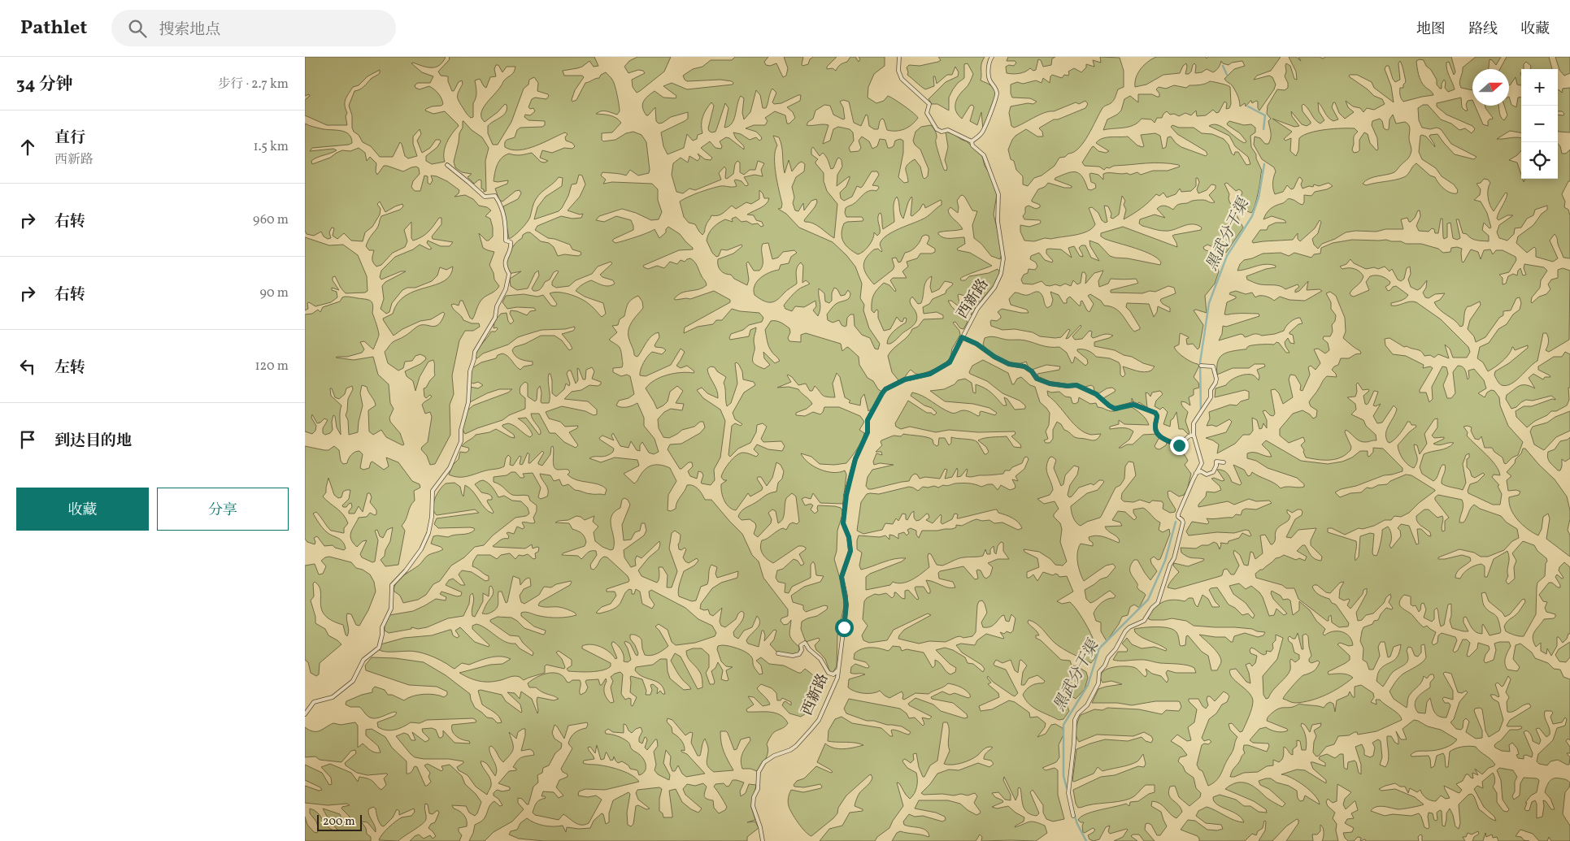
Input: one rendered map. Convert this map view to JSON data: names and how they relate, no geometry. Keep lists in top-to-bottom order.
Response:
{
  "streets": {
    "street": ["西新路"]
  },
  "water": ["黑武分干渠"],
  "scale_bar": "200 m",
  "north": "right",
  "page": {
    "header": "Pathlet",
    "search": "搜索地点",
    "nav": ["地图", "路线", "收藏"],
    "heading": ["34 分钟", "步行 · 2.7 km"],
    "map_buttons": ["+", "−"],
    "list": [
      ["直行", "西新路", "1.5 km"],
      ["右转", "960 m"],
      ["右转", "90 m"],
      ["左转", "120 m"],
      "到达目的地"
    ],
    "buttons": ["收藏", "分享"],
    "scale": "200 m"
  }
}
